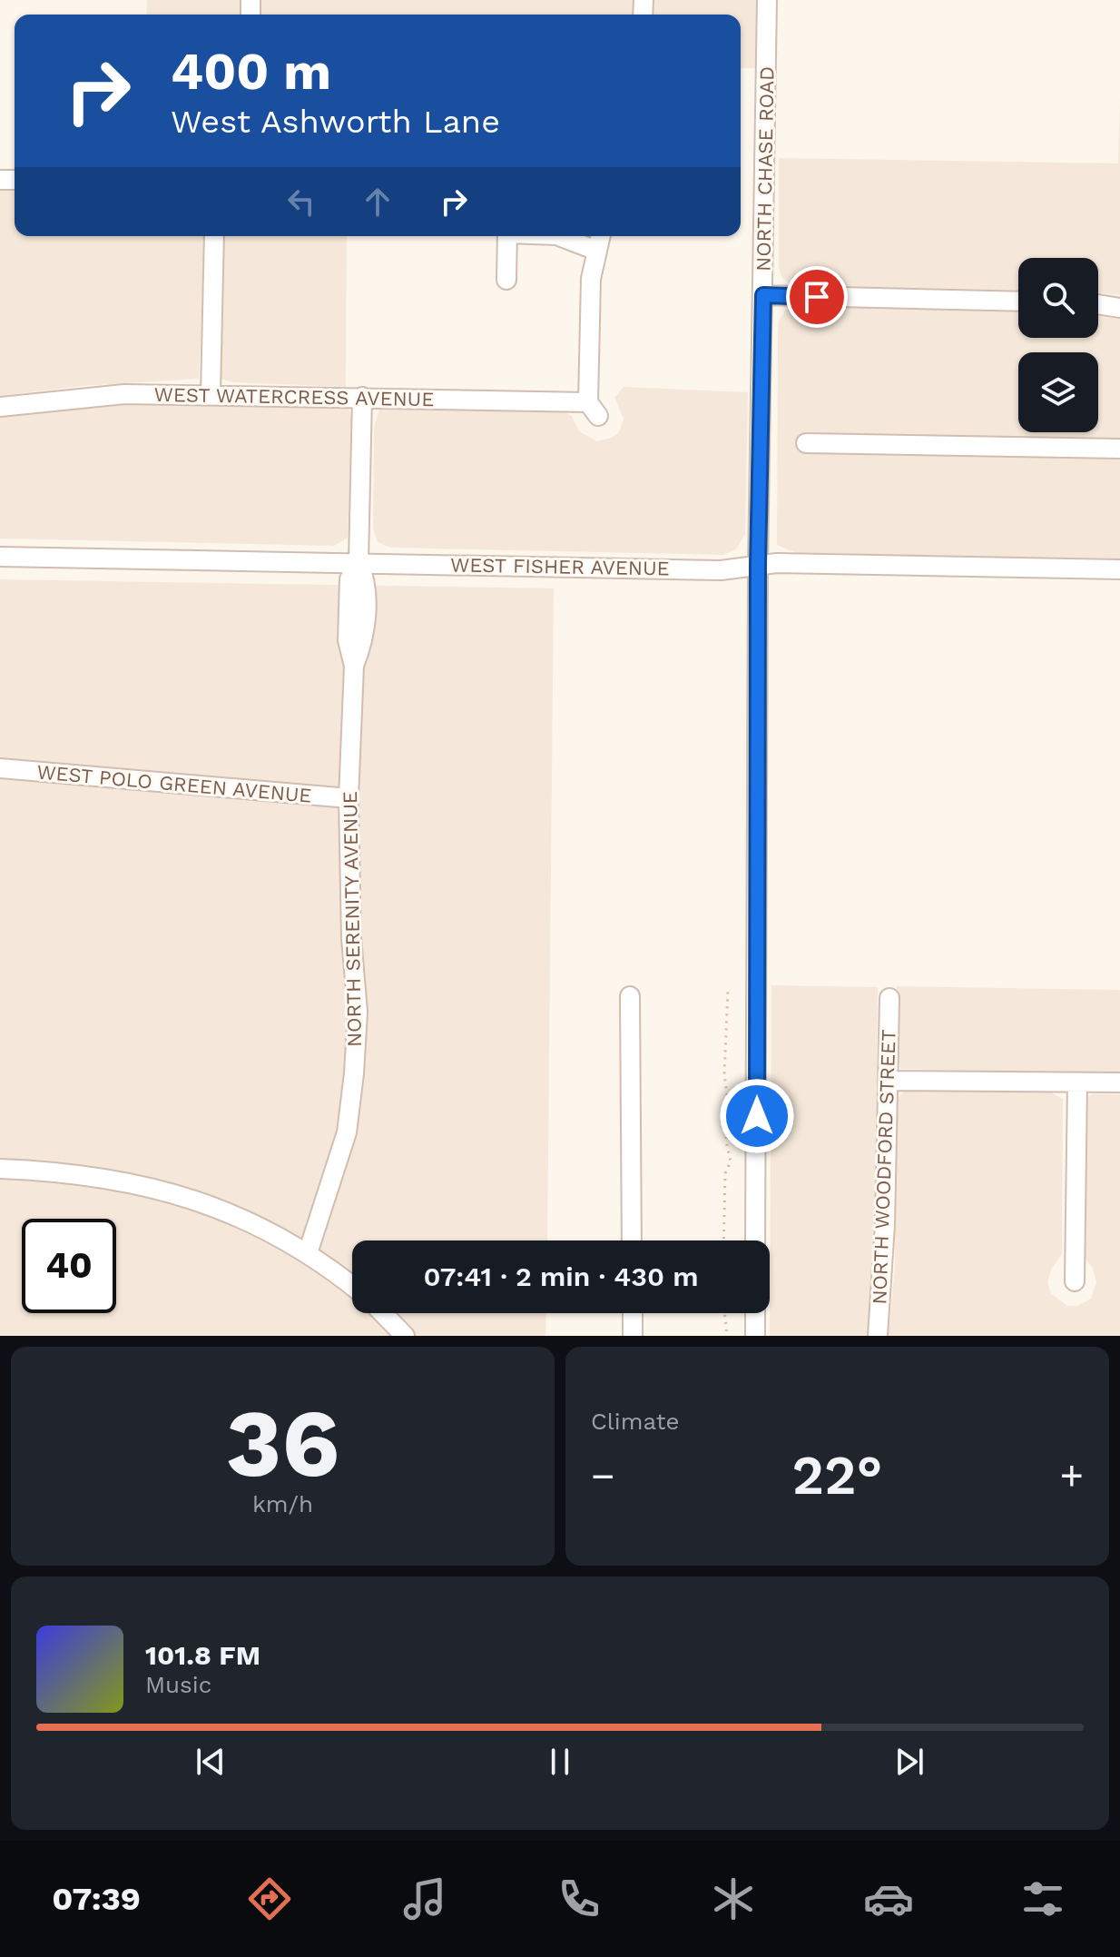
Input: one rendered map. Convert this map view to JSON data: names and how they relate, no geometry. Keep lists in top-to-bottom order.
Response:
{
  "streets": {
    "street": [
      "NORTH CHASE ROAD",
      "WEST WATERCRESS AVENUE",
      "WEST FISHER AVENUE",
      "WEST POLO GREEN AVENUE",
      "NORTH SERENITY AVENUE",
      "NORTH WOODFORD STREET"
    ]
  },
  "crossings": [
    ["NORTH CHASE ROAD", "WEST FISHER AVENUE"],
    ["WEST WATERCRESS AVENUE", "NORTH SERENITY AVENUE"],
    ["WEST FISHER AVENUE", "NORTH SERENITY AVENUE"],
    ["WEST POLO GREEN AVENUE", "NORTH SERENITY AVENUE"]
  ],
  "page": {
    "turn": ["400 m", "West Ashworth Lane"],
    "limit": "40",
    "trip": "07:41 · 2 min · 430 m",
    "tile": [
      ["36", "km/h"],
      "Climate"
    ],
    "heat": ["−", "22°", "+"],
    "song": ["101.8 FM", "Music"],
    "tabs": "07:39"
  }
}
